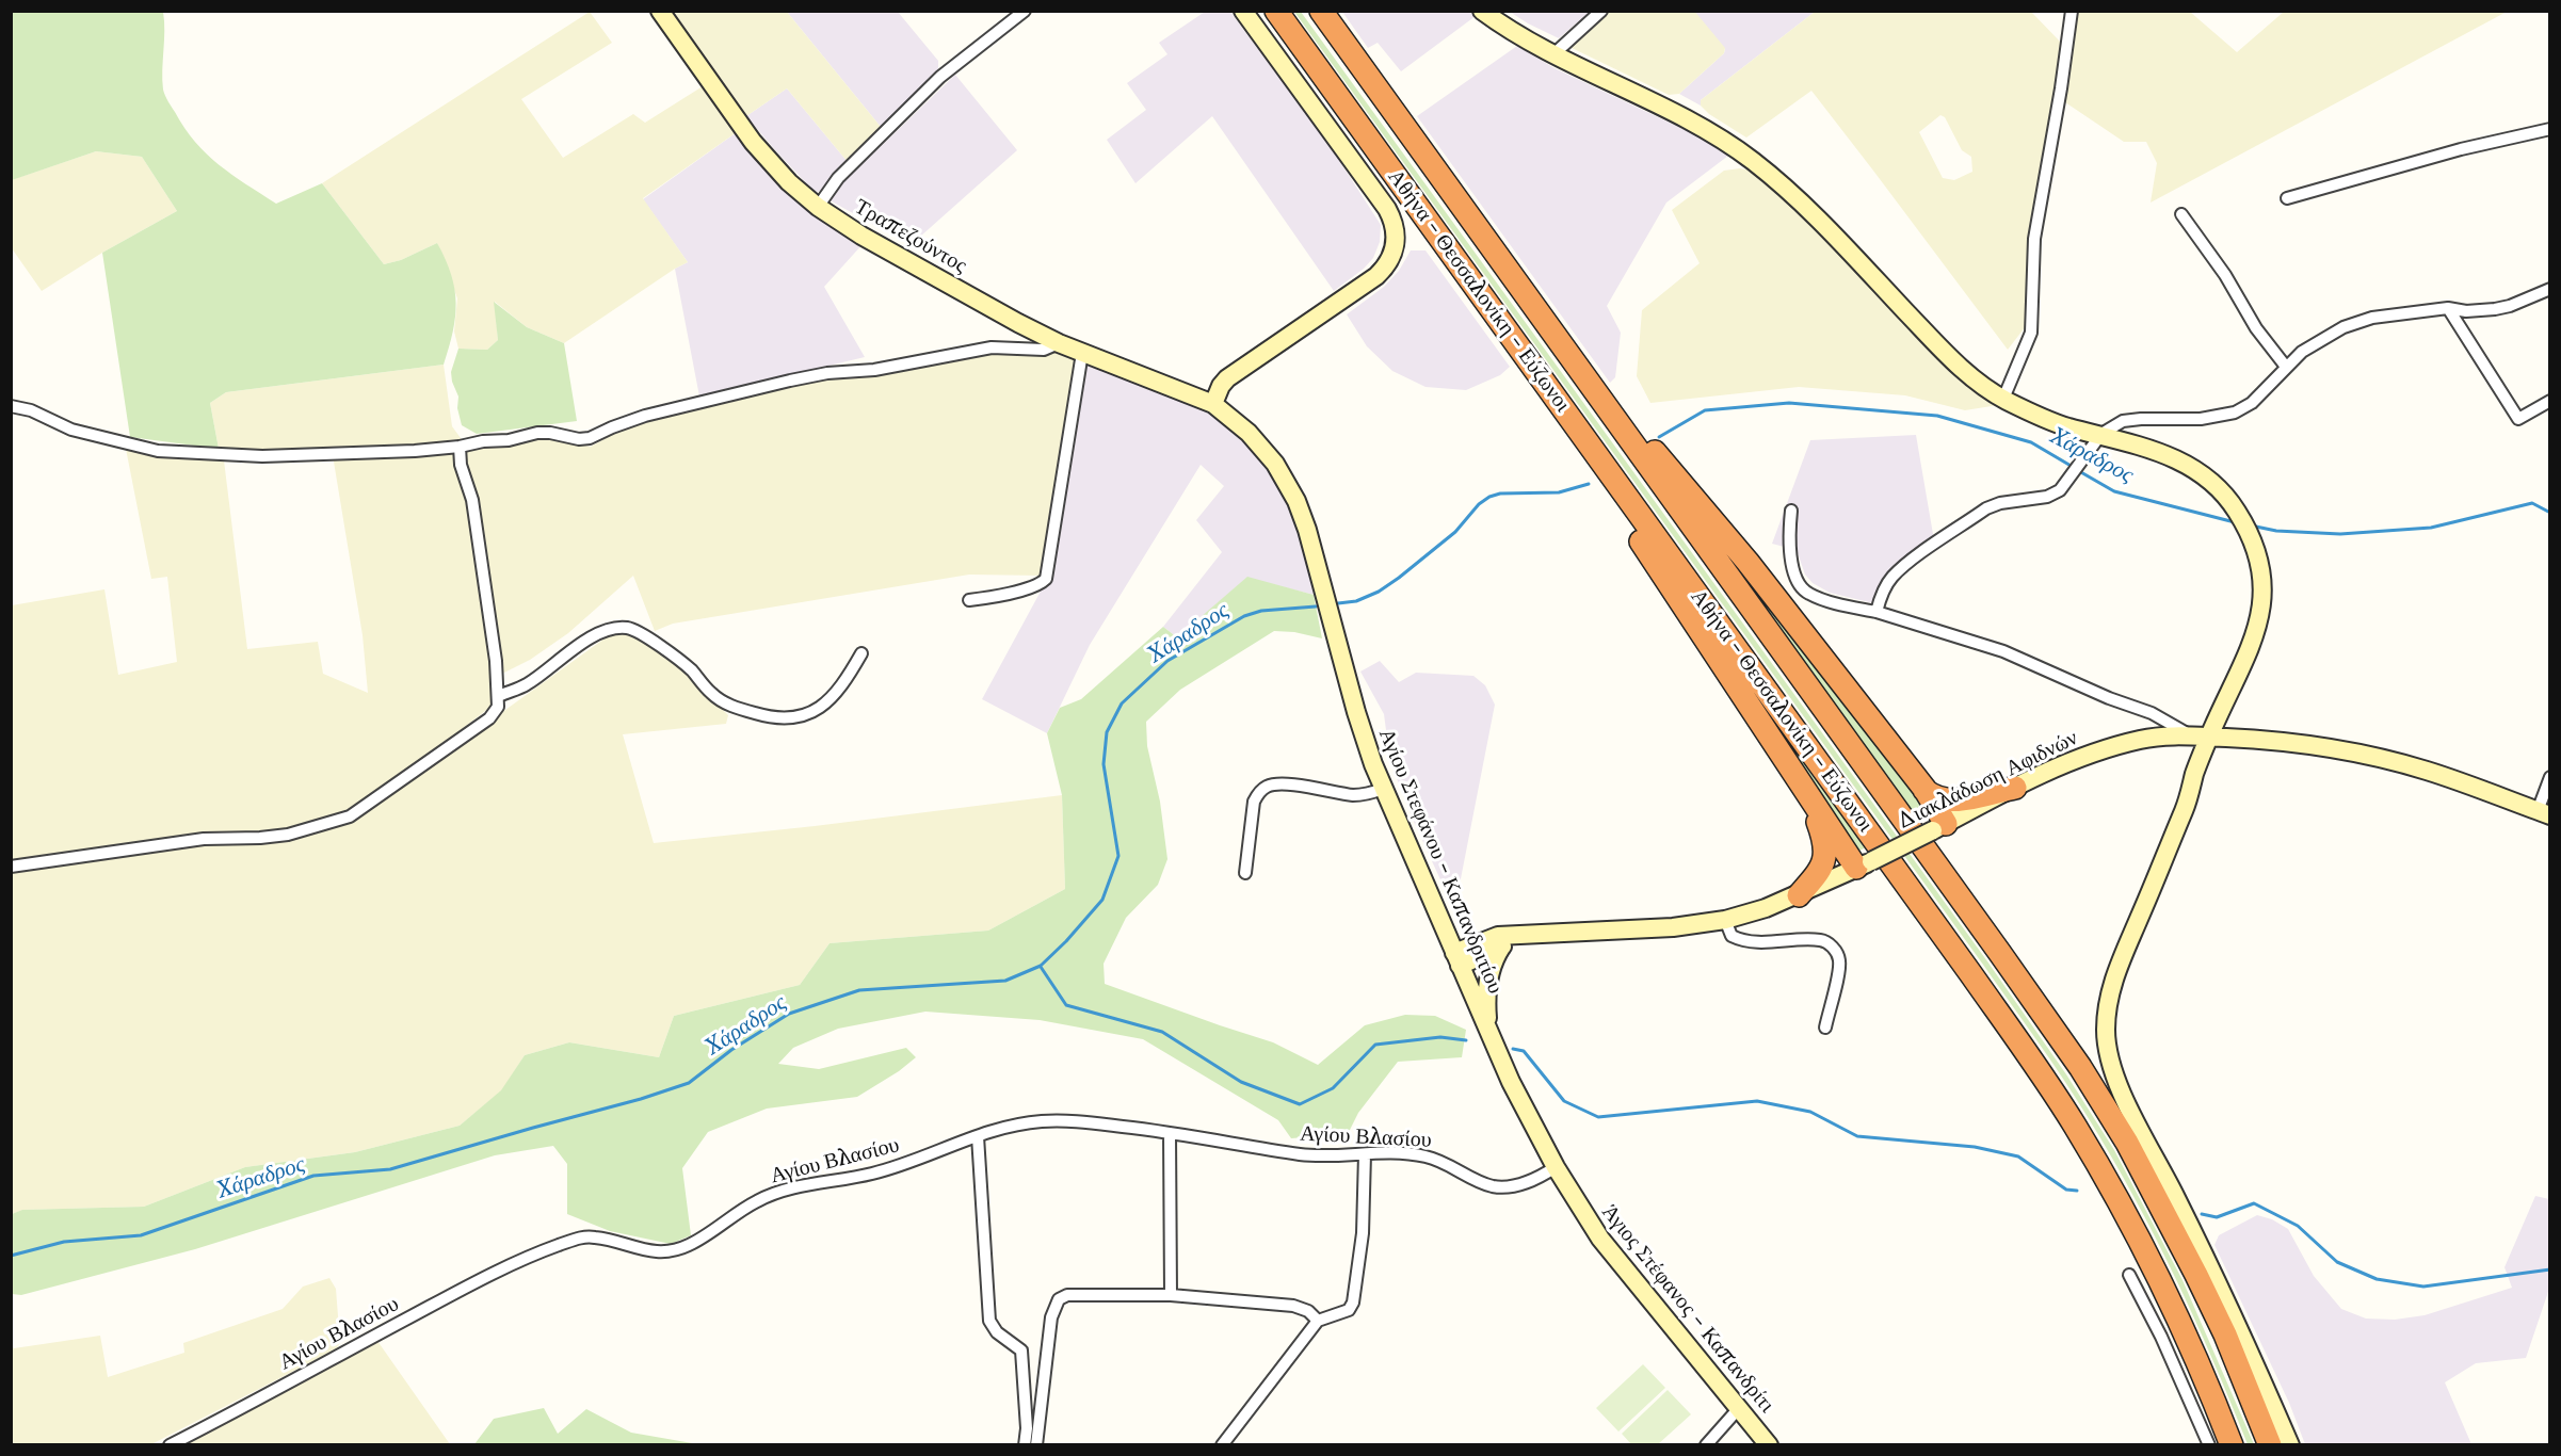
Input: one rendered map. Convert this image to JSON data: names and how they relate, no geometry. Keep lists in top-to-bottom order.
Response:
{
  "streets": {
    "highway": ["Αθήνα - Θεσσαλονίκη - Εύζωνοι"],
    "main road": [
      "Τραπεζούντος",
      "Διακλάδωση Αφιδνών",
      "Αγίου Στεφάνου - Καπανδριτίου",
      "Άγιος Στέφανος - Καπανδρίτι"
    ],
    "street": ["Αγίου Βλασίου"]
  },
  "crossings": [
    ["Τραπεζούντος", "Αγίου Στεφάνου - Καπανδριτίου"],
    ["Διακλάδωση Αφιδνών", "Αγίου Στεφάνου - Καπανδριτίου"],
    ["Αγίου Στεφάνου - Καπανδριτίου", "Αγίου Βλασίου"],
    ["Αγίου Στεφάνου - Καπανδριτίου", "Άγιος Στέφανος - Καπανδρίτι"],
    ["Αγίου Βλασίου", "Άγιος Στέφανος - Καπανδρίτι"]
  ],
  "water": ["Χάραδρος"]
}
